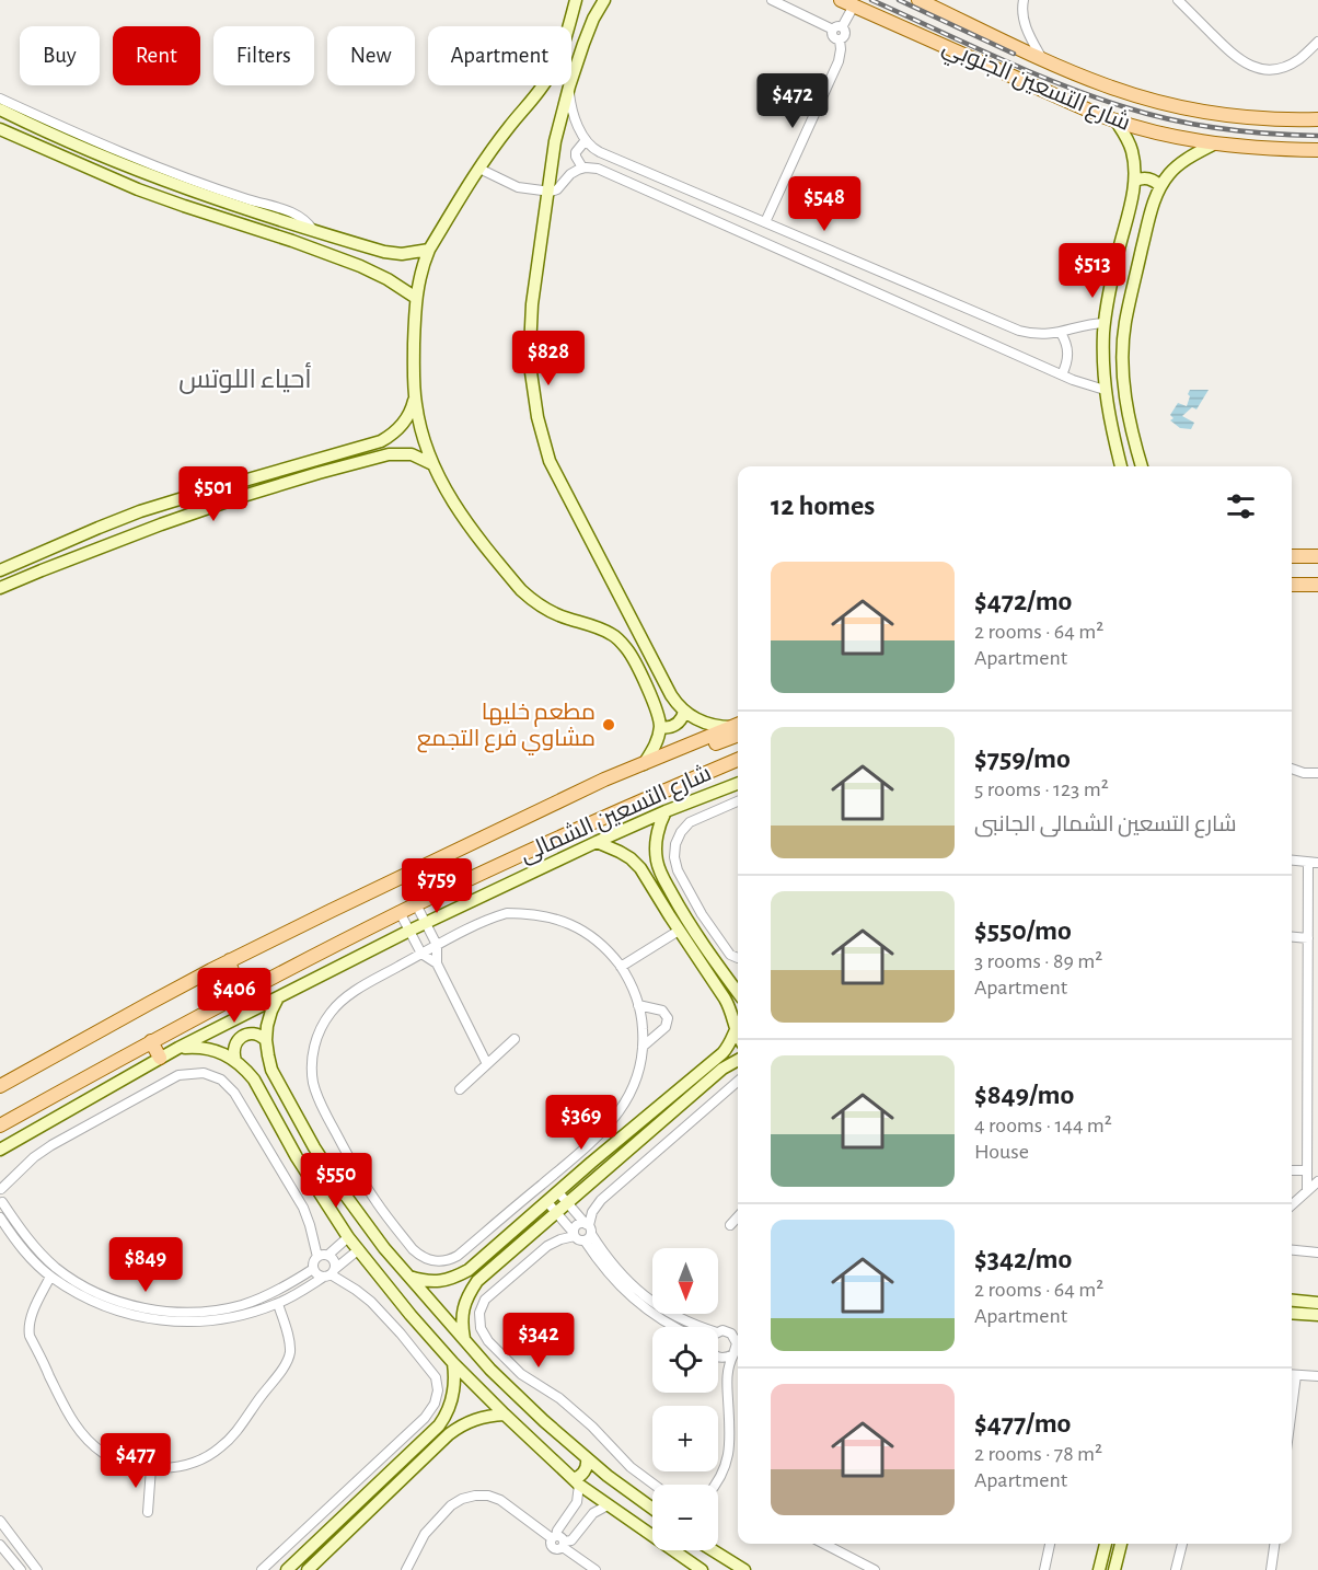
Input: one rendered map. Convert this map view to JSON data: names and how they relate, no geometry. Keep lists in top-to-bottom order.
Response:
{
  "streets": {
    "main road": ["شارع التسعين الجنوبي", "شارع التسعين الشمالى"]
  },
  "districts": ["أحياء اللوتس"],
  "places": ["مطعم خليها مشاوي فرع التجمع"],
  "north": "bottom",
  "page": {
    "chip": [
      "Buy",
      "Rent",
      "Filters",
      "New",
      "Apartment"
    ],
    "price": [
      "$472",
      "$548",
      "$513",
      "$828",
      "$501",
      "$759",
      "$406",
      "$369",
      "$550",
      "$849",
      "$342",
      "$477"
    ],
    "heading": "12 homes",
    "list": [
      {
        "name": "$472/mo",
        "note": "2 rooms · 64 m² · Apartment"
      },
      {
        "name": "$759/mo",
        "note": "5 rooms · 123 m² · شارع التسعين الشمالى الجانبى"
      },
      {
        "name": "$550/mo",
        "note": "3 rooms · 89 m² · Apartment"
      },
      {
        "name": "$849/mo",
        "note": "4 rooms · 144 m² · House"
      },
      {
        "name": "$342/mo",
        "note": "2 rooms · 64 m² · Apartment"
      },
      {
        "name": "$477/mo",
        "note": "2 rooms · 78 m² · Apartment"
      }
    ],
    "map_buttons": ["+", "−"]
  }
}
